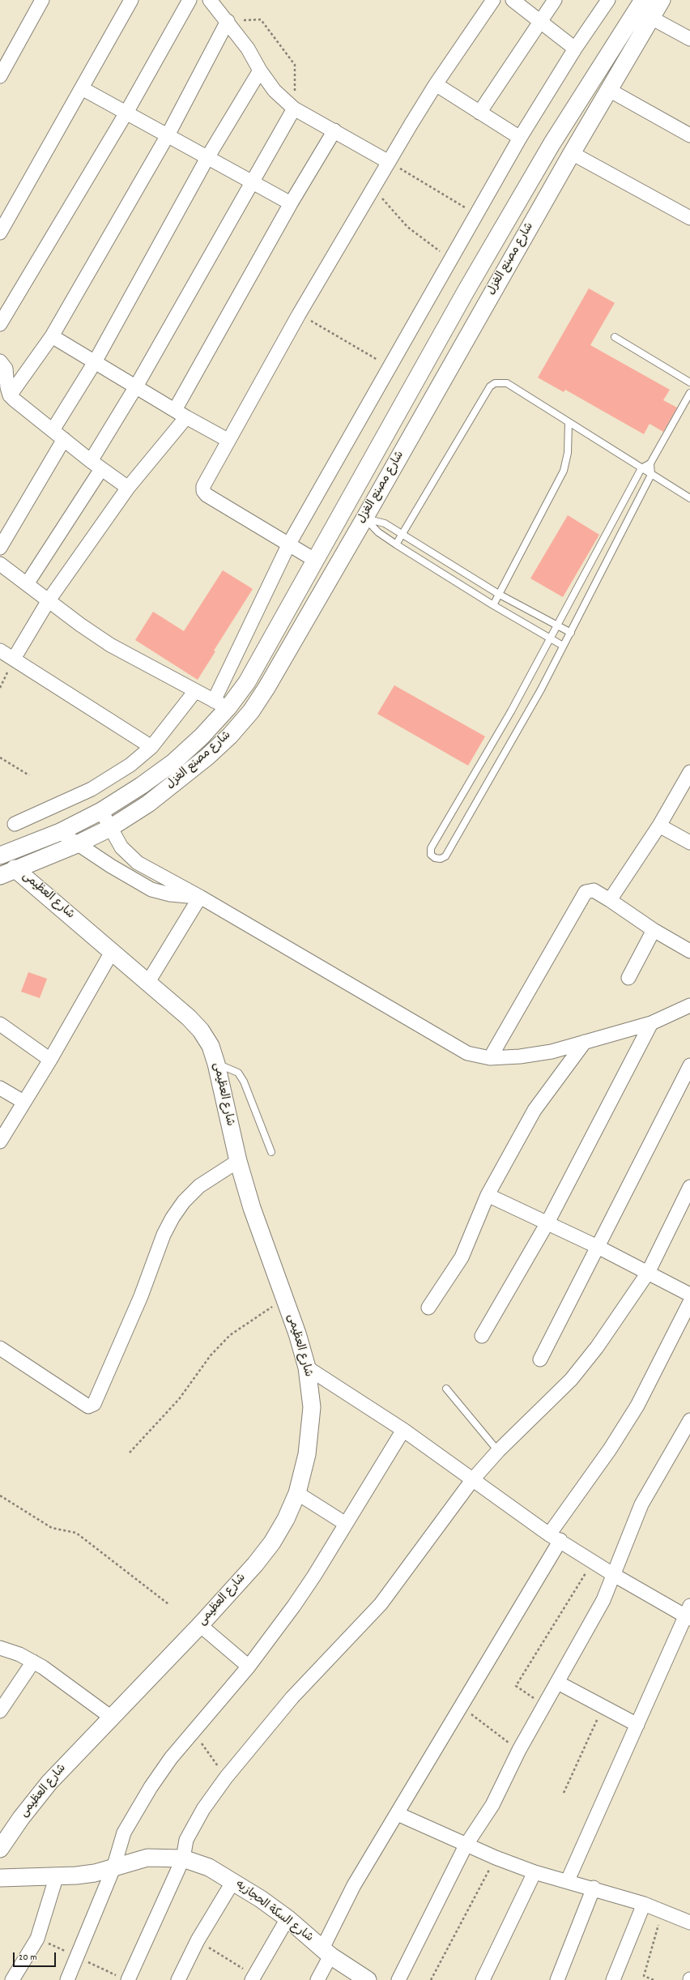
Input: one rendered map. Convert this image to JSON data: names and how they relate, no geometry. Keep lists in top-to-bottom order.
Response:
{
  "streets": {
    "street": ["شارع مصنع الغزل", "شارع العظيمى", "شارع السكة الحجازيه"]
  },
  "crossings": [
    ["شارع مصنع الغزل", "شارع العظيمى"]
  ],
  "scale_bar": "20 m"
}
